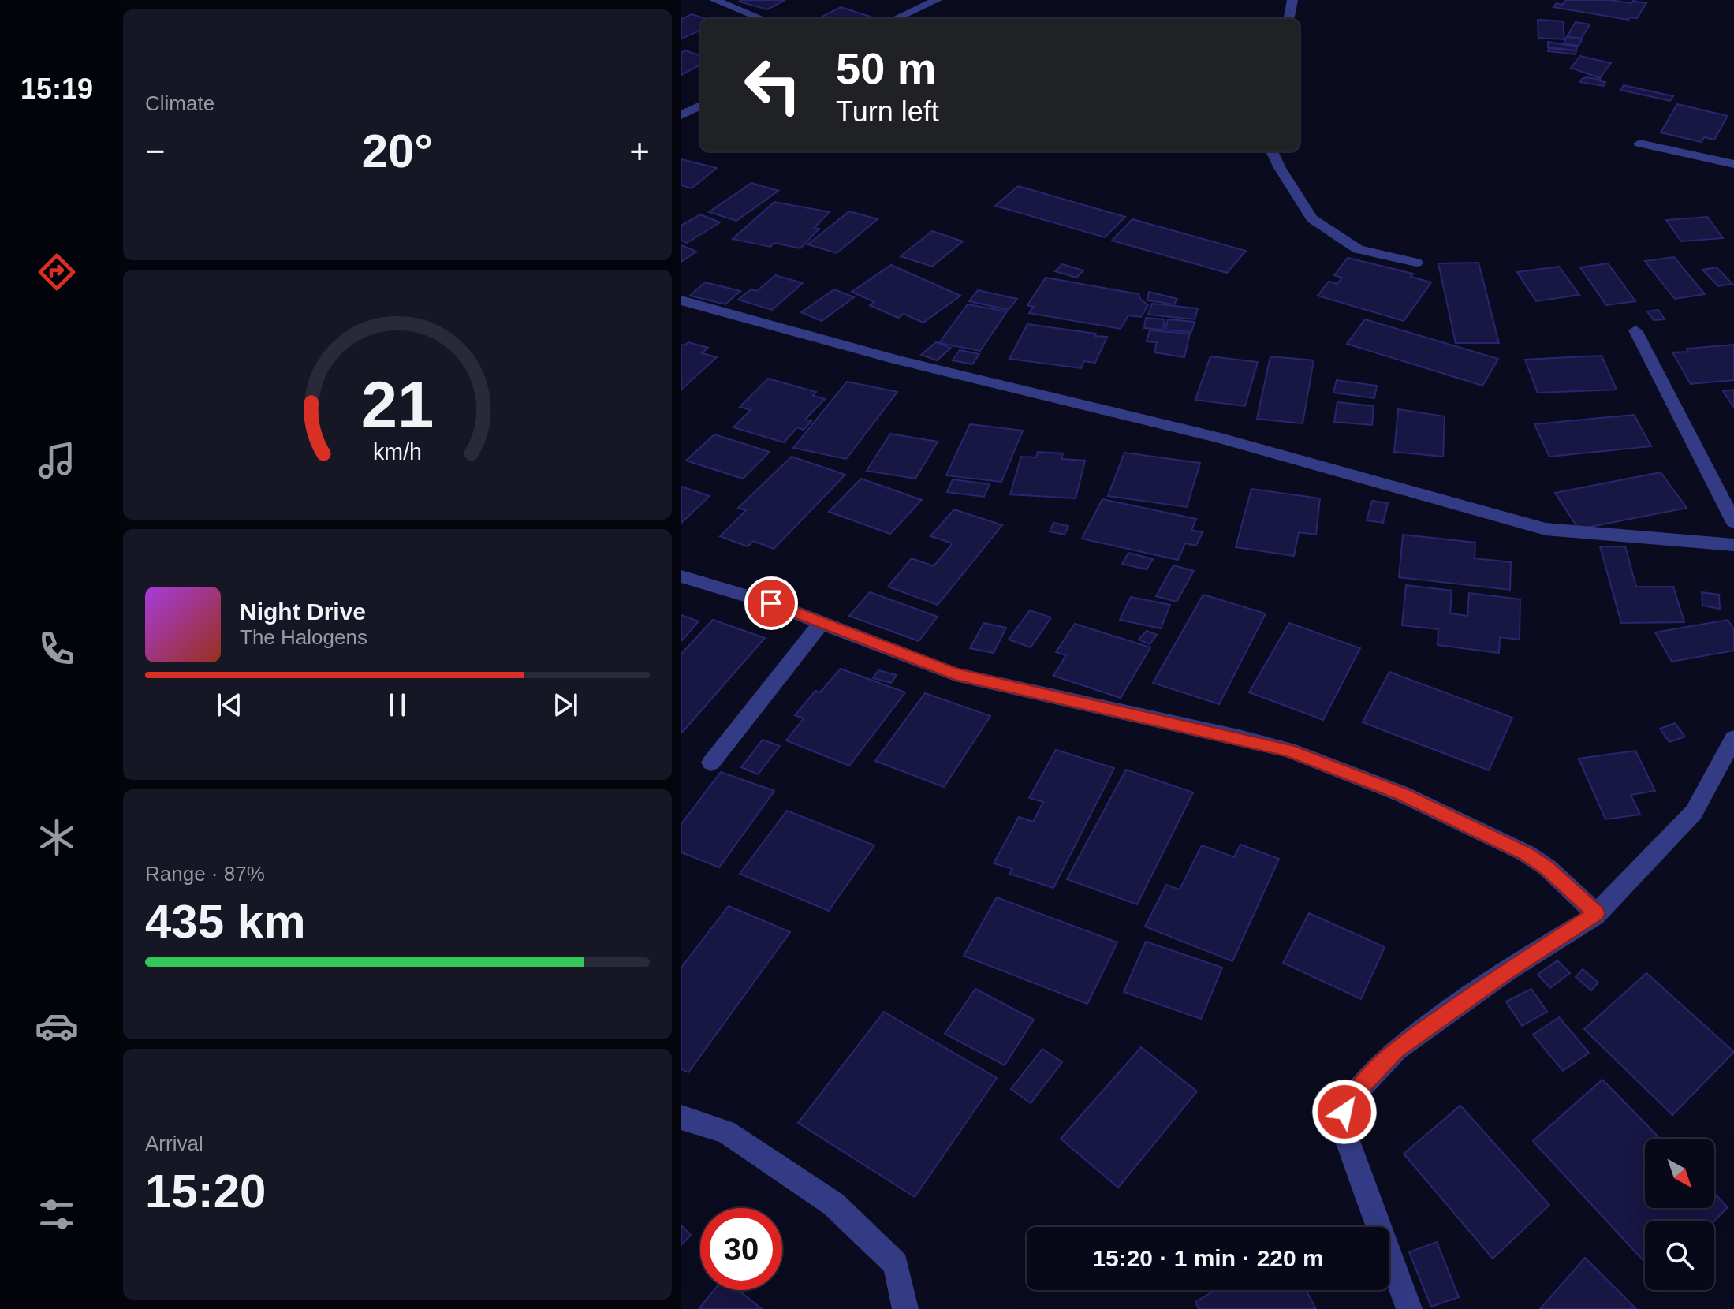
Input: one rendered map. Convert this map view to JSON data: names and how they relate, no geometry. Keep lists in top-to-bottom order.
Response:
{
  "north": "bottom right",
  "page": {
    "tabs": "15:19",
    "tile": [
      "Climate",
      ["Range · 87%", "435 km"],
      ["Arrival", "15:20"]
    ],
    "turn": ["50 m", "Turn left"],
    "heat": ["−", "20°", "+"],
    "song": ["Night Drive", "The Halogens"],
    "limit": "30",
    "trip": "15:20 · 1 min · 220 m",
    "gauge": ["21", "km/h"]
  }
}
